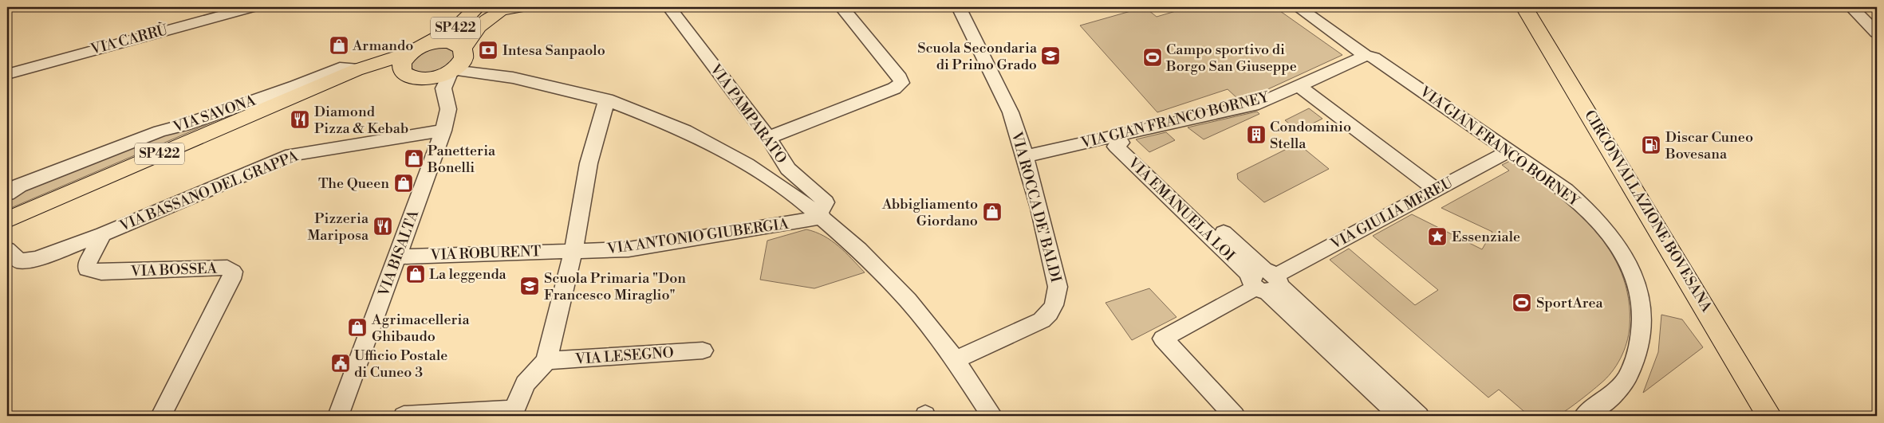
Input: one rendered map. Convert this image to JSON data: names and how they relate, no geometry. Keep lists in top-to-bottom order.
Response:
{
  "streets": {
    "main road": ["SP422", "VIA SAVONA", "CIRCONVALLAZIONE BOVESANA"],
    "street": [
      "VIA CARRÙ",
      "VIA PAMPARATO",
      "VIA GIAN FRANCO BORNEY",
      "VIA BASSANO DEL GRAPPA",
      "VIA ROCCA DE' BALDI",
      "VIA EMANUELA LOI",
      "VIA GIULIA MEREU",
      "VIA ANTONIO GIUBERGIA",
      "VIA BISALTA",
      "VIA ROBURENT",
      "VIA BOSSEA",
      "VIA LESEGNO"
    ]
  },
  "crossings": [
    ["SP422", "VIA SAVONA"],
    ["VIA PAMPARATO", "VIA ANTONIO GIUBERGIA"],
    ["VIA GIAN FRANCO BORNEY", "VIA ROCCA DE' BALDI"],
    ["VIA GIAN FRANCO BORNEY", "VIA EMANUELA LOI"],
    ["VIA GIAN FRANCO BORNEY", "VIA GIULIA MEREU"],
    ["VIA BASSANO DEL GRAPPA", "VIA BISALTA"],
    ["VIA BASSANO DEL GRAPPA", "VIA BOSSEA"],
    ["VIA EMANUELA LOI", "VIA GIULIA MEREU"],
    ["VIA ANTONIO GIUBERGIA", "VIA ROBURENT"],
    ["VIA BISALTA", "VIA ROBURENT"]
  ],
  "places": {
    "shop": [
      "Armando",
      "Panetteria Bonelli",
      "The Queen",
      "Abbigliamento Giordano",
      "La leggenda",
      "Agrimacelleria Ghibaudo"
    ],
    "bank": ["Intesa Sanpaolo"],
    "school or university": ["Scuola Secondaria di Primo Grado", "Scuola Primaria \"Don Francesco Miraglio\""],
    "sports": ["Campo sportivo di Borgo San Giuseppe", "SportArea"],
    "restaurant": ["Diamond Pizza & Kebab", "Pizzeria Mariposa"],
    "building": ["Condominio Stella"],
    "fuel station": ["Discar Cuneo Bovesana"],
    "place": ["Essenziale"],
    "public building": ["Ufficio Postale di Cuneo 3"]
  }
}
